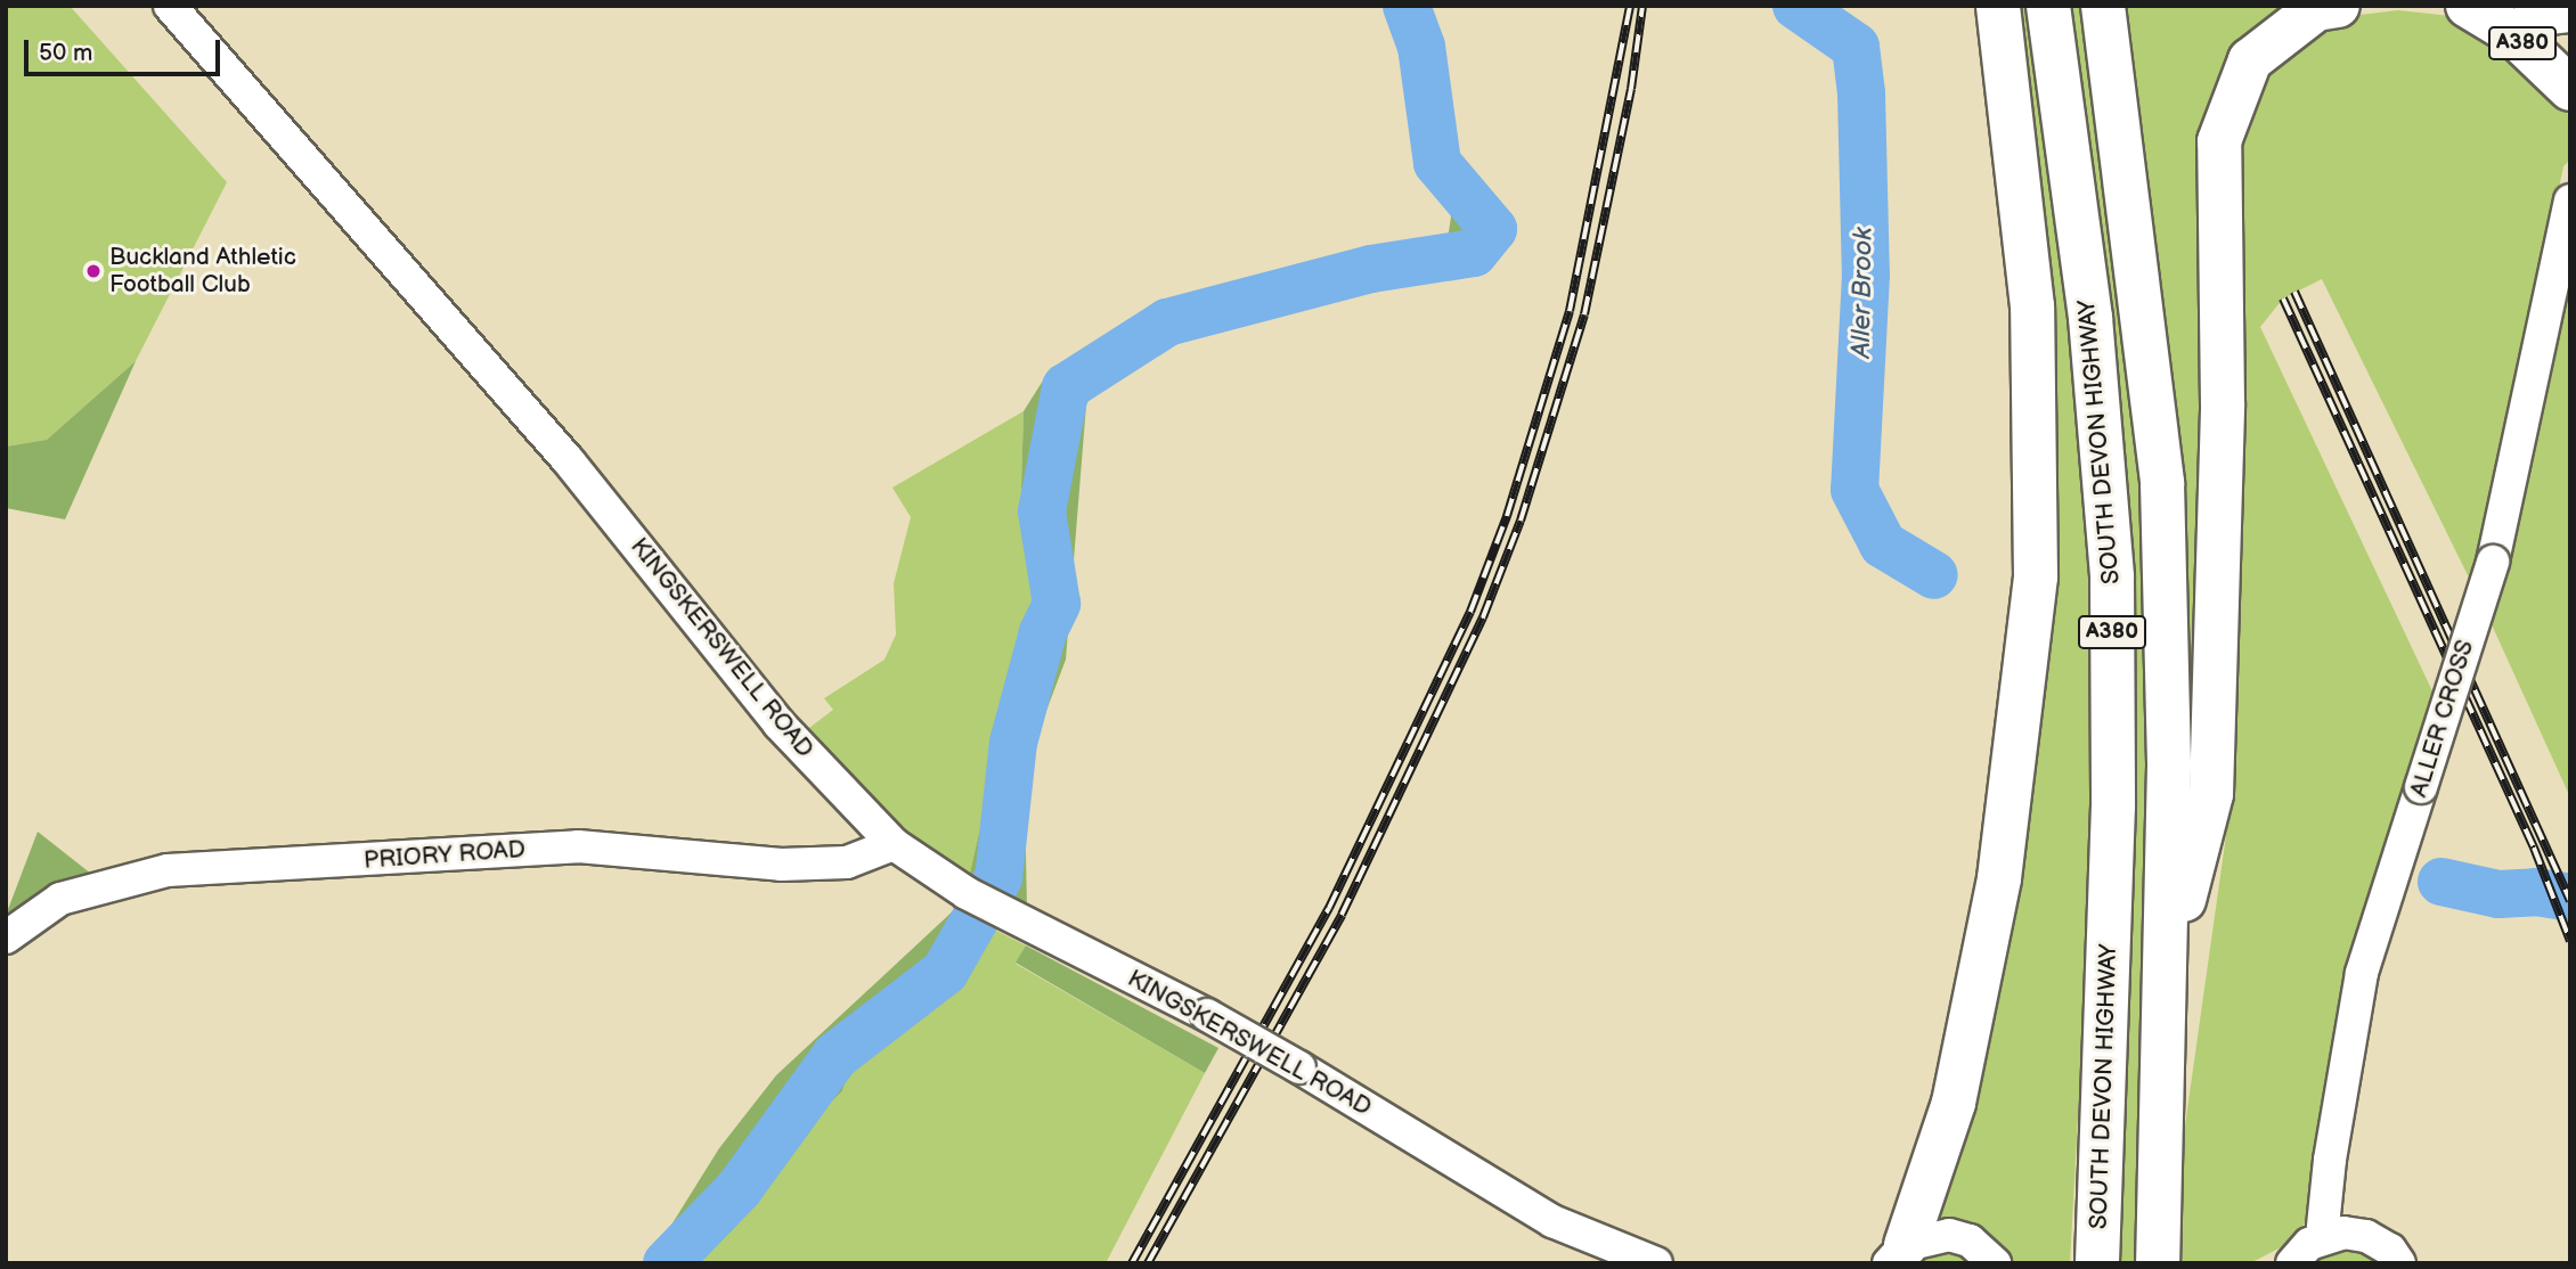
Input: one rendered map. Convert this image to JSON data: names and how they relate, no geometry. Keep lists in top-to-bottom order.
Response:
{
  "streets": {
    "highway": ["A380", "SOUTH DEVON HIGHWAY"],
    "street": ["KINGSKERSWELL ROAD", "ALLER CROSS", "PRIORY ROAD"]
  },
  "crossings": [
    ["KINGSKERSWELL ROAD", "PRIORY ROAD"]
  ],
  "water": ["Aller Brook"],
  "places": ["Buckland Athletic Football Club"],
  "scale_bar": "50 m"
}
